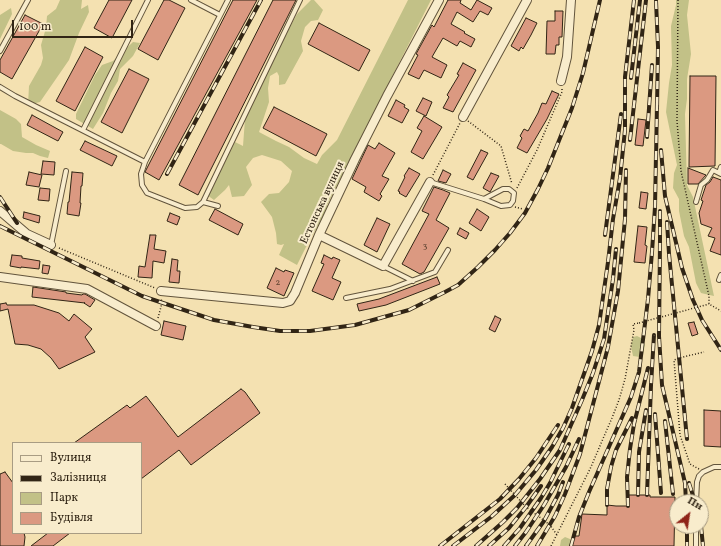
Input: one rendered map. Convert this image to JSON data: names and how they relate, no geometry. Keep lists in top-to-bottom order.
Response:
{
  "streets": {
    "street": ["Естонська вулиця"]
  },
  "house_numbers": ["3", "2"],
  "legend": [
    "Вулиця",
    "Залізниця",
    "Парк",
    "Будівля"
  ],
  "scale_bar": "100 m",
  "north": "top right"
}
